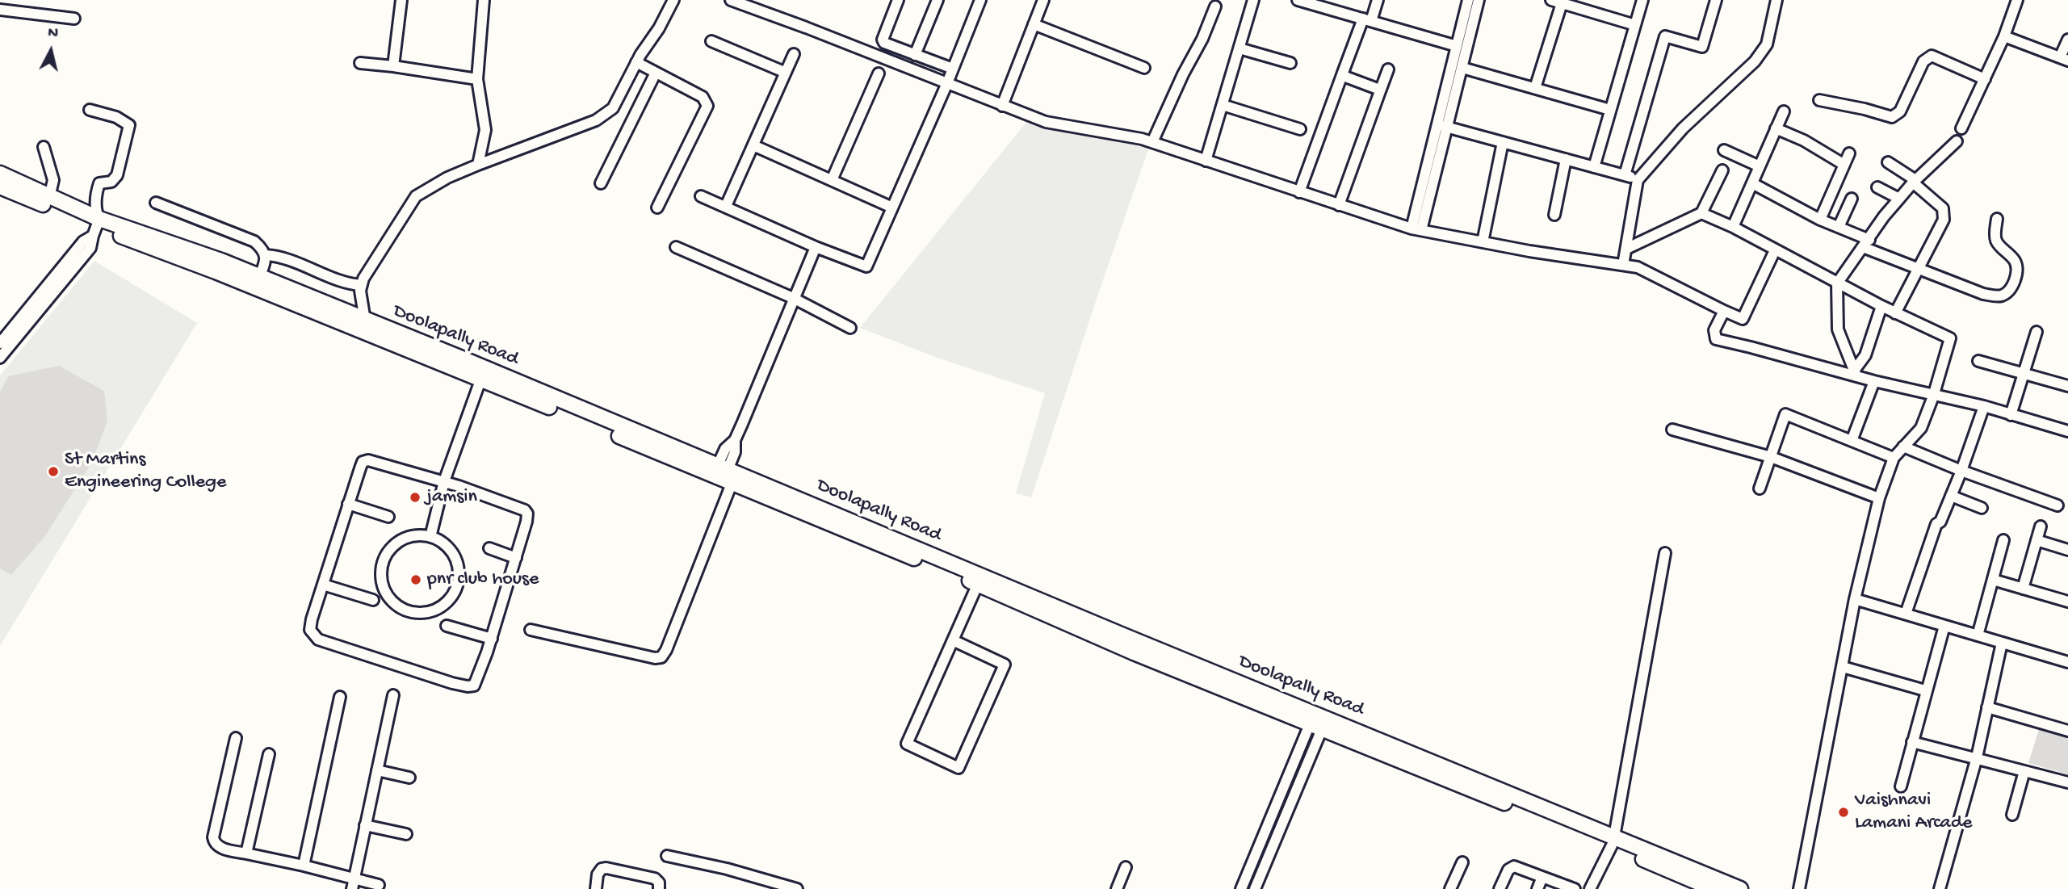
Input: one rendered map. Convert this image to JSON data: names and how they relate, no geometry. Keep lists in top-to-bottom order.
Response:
{
  "streets": {
    "main road": ["Doolapally Road"]
  },
  "places": [
    "St Martins Engineering College",
    "jamsin",
    "pnr club house",
    "Vaishnavi Lamani Arcade"
  ],
  "north": "top"
}
